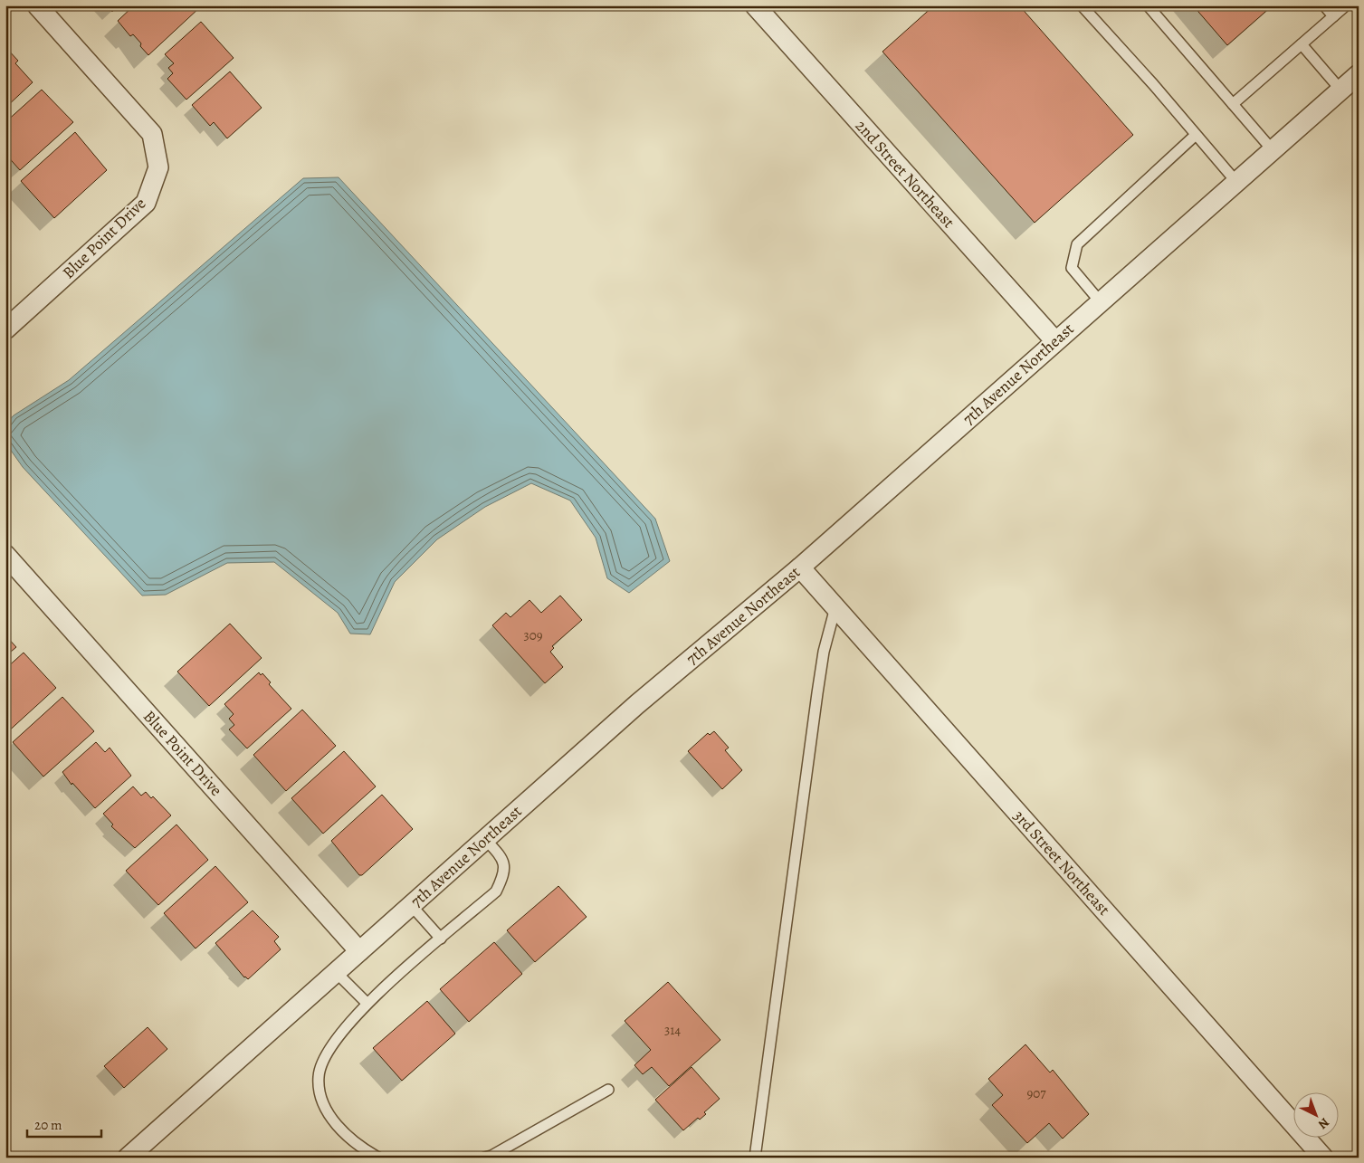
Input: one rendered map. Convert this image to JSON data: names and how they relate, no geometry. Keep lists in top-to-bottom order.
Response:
{
  "streets": {
    "street": [
      "2nd Street Northeast",
      "Blue Point Drive",
      "7th Avenue Northeast",
      "3rd Street Northeast"
    ]
  },
  "crossings": [
    ["2nd Street Northeast", "7th Avenue Northeast"],
    ["Blue Point Drive", "7th Avenue Northeast"],
    ["7th Avenue Northeast", "3rd Street Northeast"]
  ],
  "house_numbers": ["309", "314", "907"],
  "scale_bar": "20 m",
  "north": "bottom right"
}
